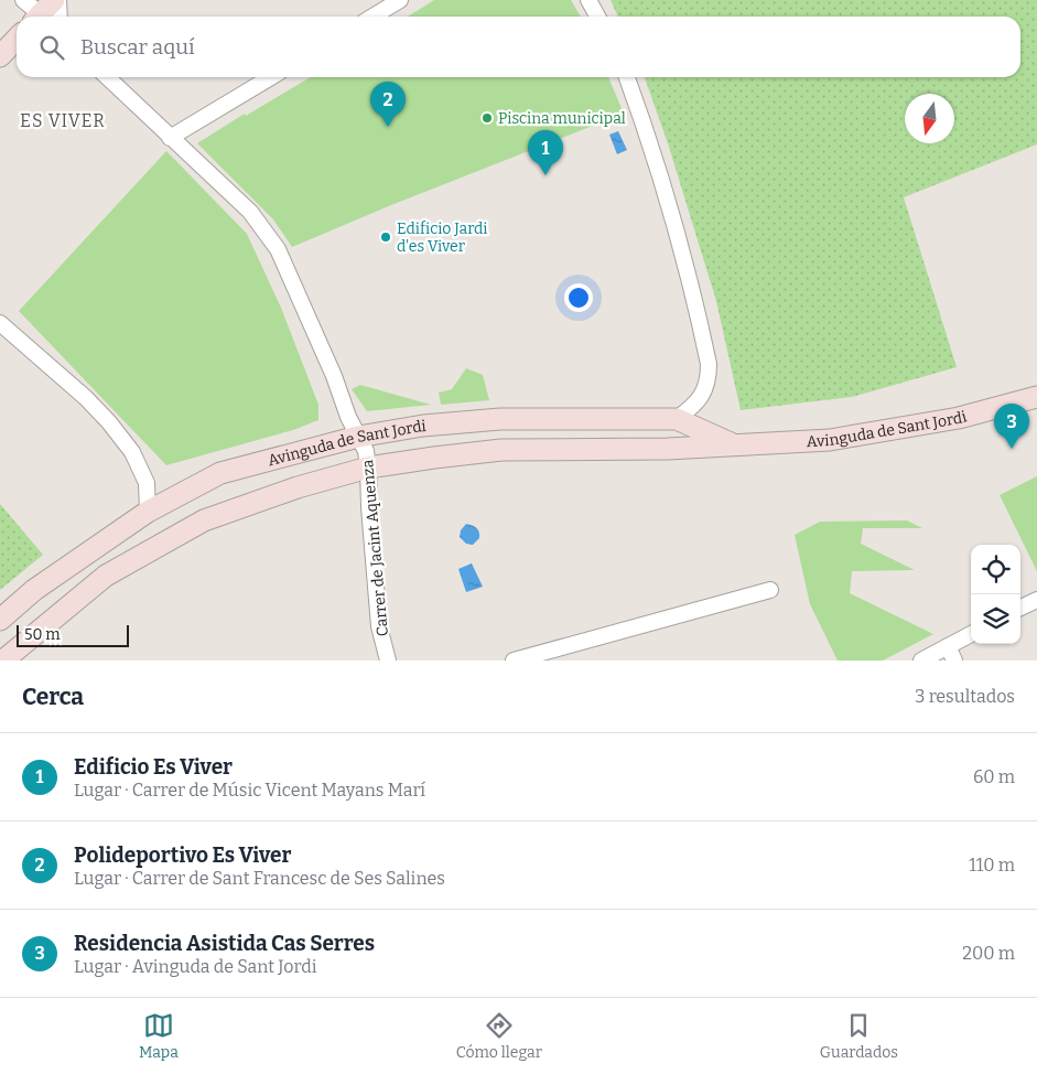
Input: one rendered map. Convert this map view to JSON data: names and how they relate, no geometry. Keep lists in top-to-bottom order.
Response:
{
  "streets": {
    "street": ["Avinguda de Sant Jordi", "Carrer de Jacint Aquenza"]
  },
  "crossings": [
    ["Avinguda de Sant Jordi", "Carrer de Jacint Aquenza"]
  ],
  "districts": ["ES VIVER"],
  "places": ["Piscina municipal", "Edificio Jardi d'es Viver"],
  "scale_bar": "50 m",
  "north": "bottom",
  "page": {
    "search": "Buscar aquí",
    "pins": ["2", "1", "3"],
    "scale": "50 m",
    "heading": ["Cerca", "3 resultados"],
    "list": [
      {
        "mark": "1",
        "name": "Edificio Es Viver",
        "note": "Lugar · Carrer de Músic Vicent Mayans Marí",
        "value": "60 m"
      },
      {
        "mark": "2",
        "name": "Polideportivo Es Viver",
        "note": "Lugar · Carrer de Sant Francesc de Ses Salines",
        "value": "110 m"
      },
      {
        "mark": "3",
        "name": "Residencia Asistida Cas Serres",
        "note": "Lugar · Avinguda de Sant Jordi",
        "value": "200 m"
      }
    ],
    "nav": ["Mapa", "Cómo llegar", "Guardados"]
  }
}
